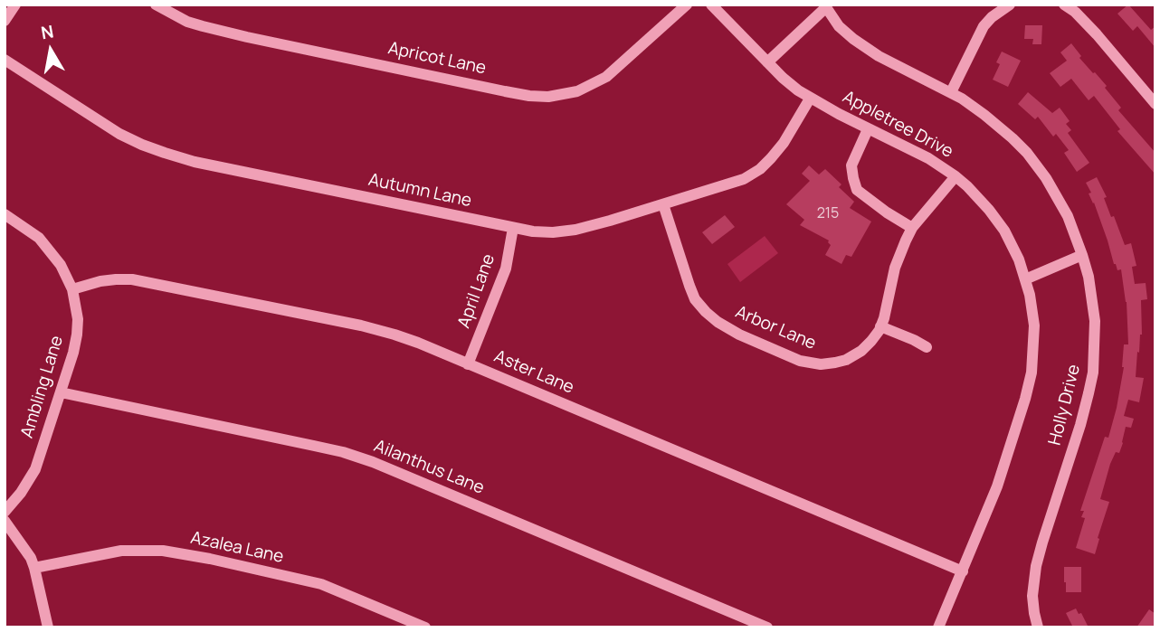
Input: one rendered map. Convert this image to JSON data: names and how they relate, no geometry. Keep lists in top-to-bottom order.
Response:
{
  "streets": {
    "street": [
      "Apricot Lane",
      "Appletree Drive",
      "Autumn Lane",
      "April Lane",
      "Arbor Lane",
      "Aster Lane",
      "Ambling Lane",
      "Holly Drive",
      "Ailanthus Lane",
      "Azalea Lane"
    ]
  },
  "crossings": [
    ["Appletree Drive", "Autumn Lane"],
    ["Appletree Drive", "Arbor Lane"],
    ["Appletree Drive", "Aster Lane"],
    ["Autumn Lane", "April Lane"],
    ["Autumn Lane", "Arbor Lane"],
    ["April Lane", "Aster Lane"],
    ["Aster Lane", "Ambling Lane"],
    ["Ambling Lane", "Ailanthus Lane"]
  ],
  "house_numbers": ["215"],
  "north": "top"
}
